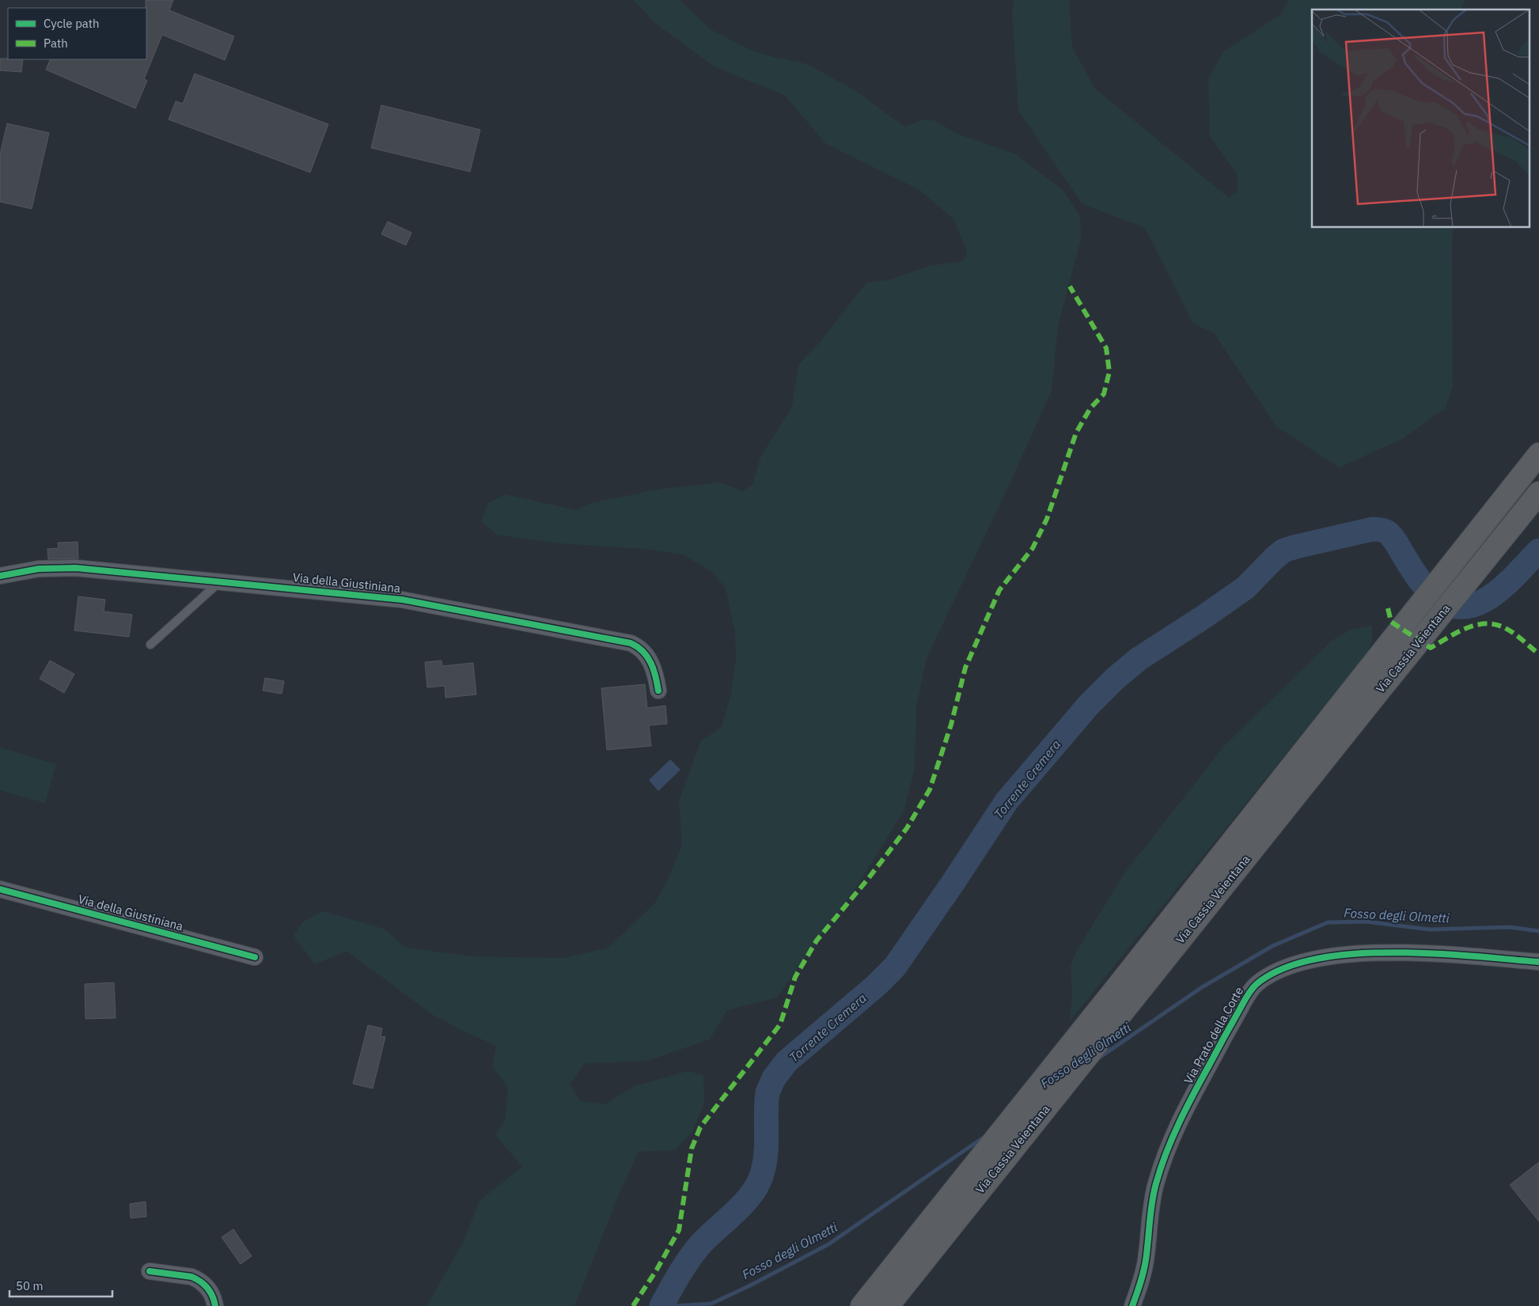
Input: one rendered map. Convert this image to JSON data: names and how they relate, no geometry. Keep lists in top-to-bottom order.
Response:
{
  "streets": {
    "highway": ["Via Cassia Veientana"],
    "street": ["Via della Giustiniana", "Via Prato della Corte"]
  },
  "water": ["Torrente Cremera", "Fosso degli Olmetti"],
  "legend": ["Cycle path", "Path"],
  "scale_bar": "50 m"
}
